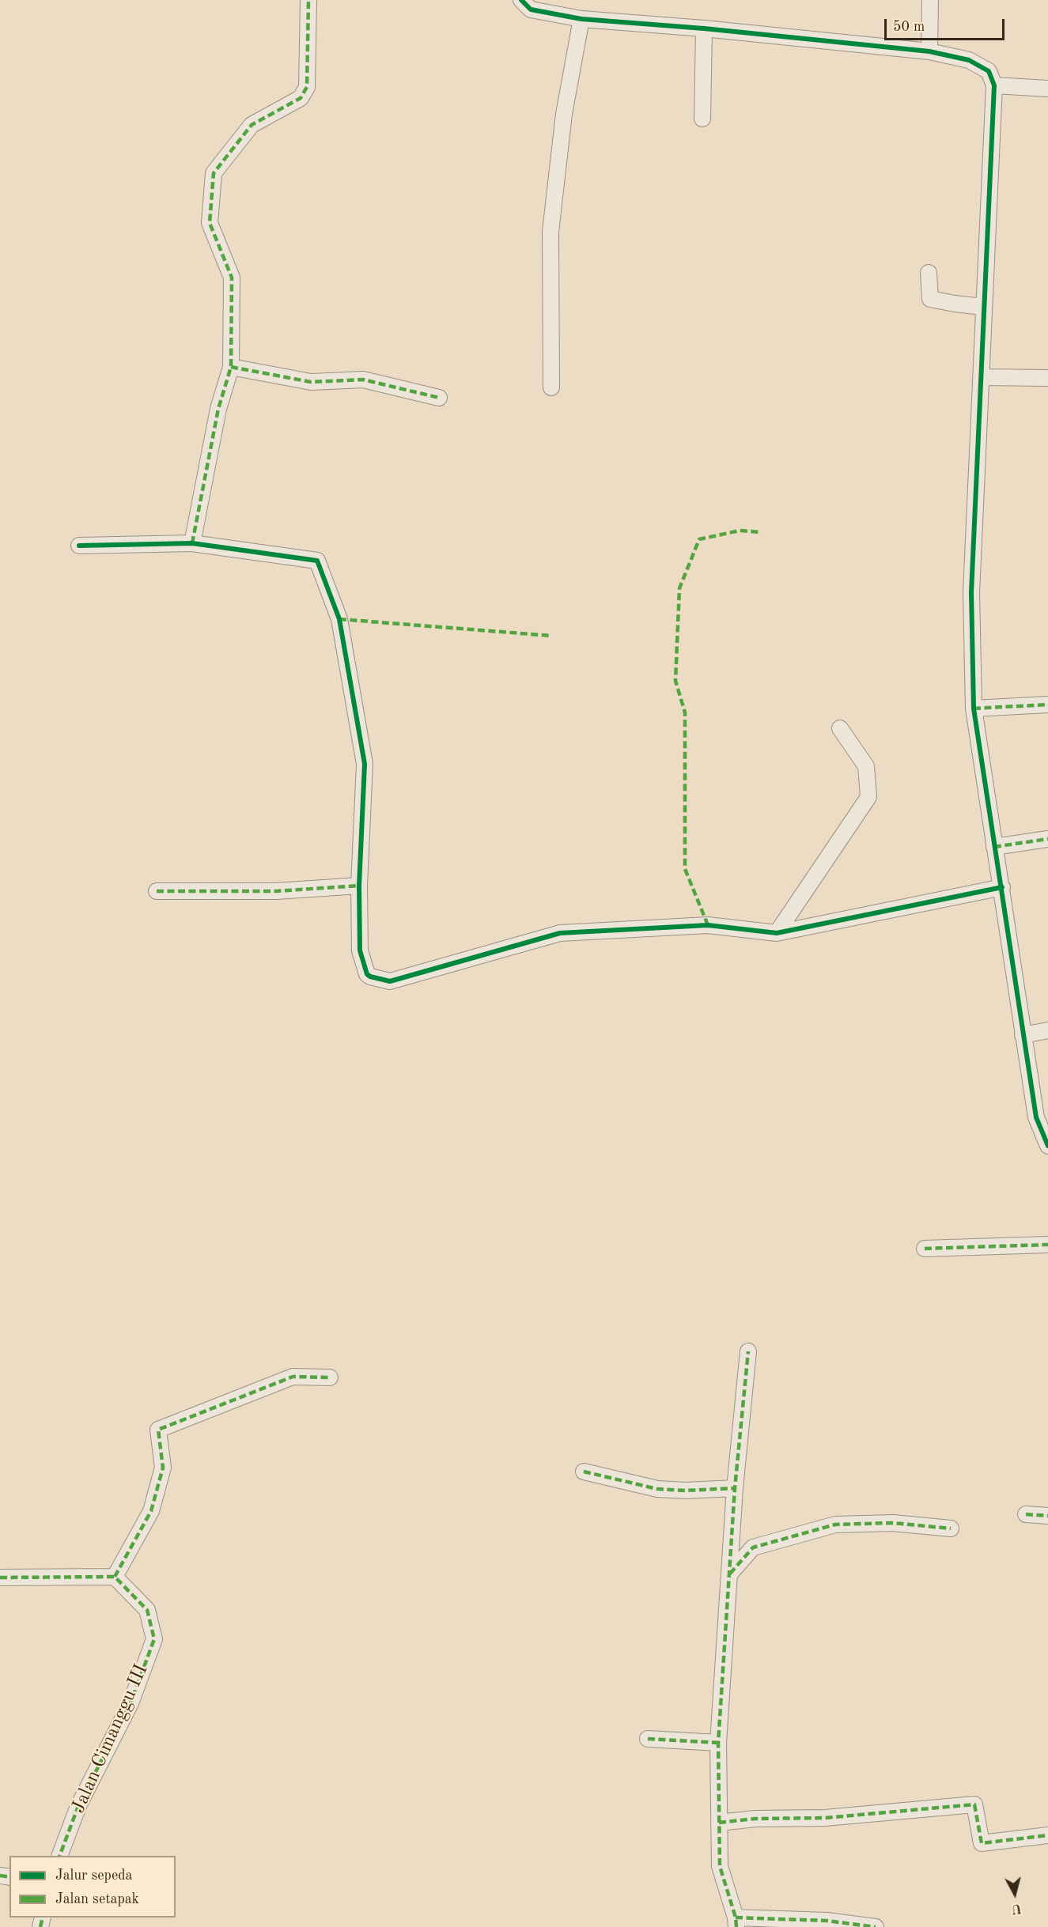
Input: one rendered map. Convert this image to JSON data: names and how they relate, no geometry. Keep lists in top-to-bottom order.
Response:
{
  "streets": {
    "street": ["Jalan Cimanggu III"]
  },
  "legend": ["Jalur sepeda", "Jalan setapak"],
  "scale_bar": "50 m",
  "north": "bottom"
}
